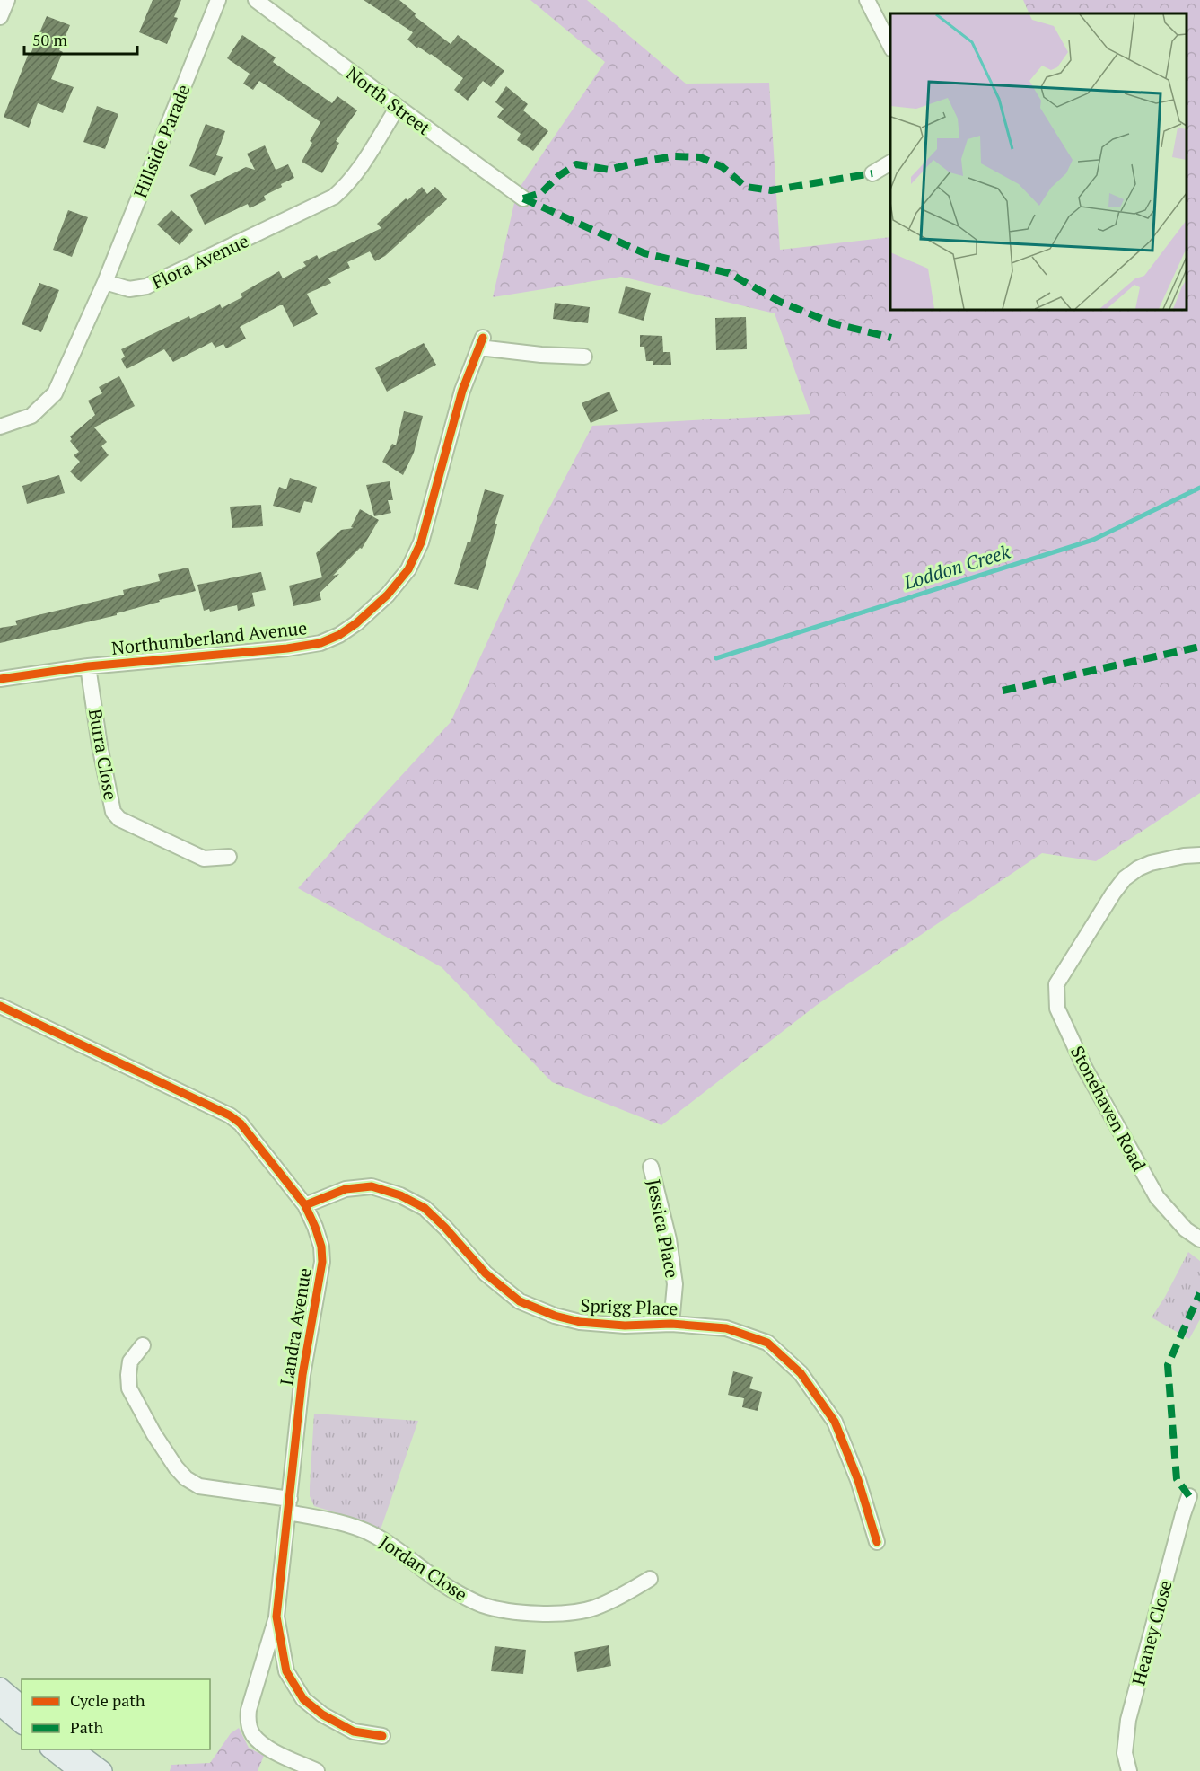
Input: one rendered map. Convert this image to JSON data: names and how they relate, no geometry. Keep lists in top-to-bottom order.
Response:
{
  "streets": {
    "street": [
      "North Street",
      "Hillside Parade",
      "Flora Avenue",
      "Northumberland Avenue",
      "Burra Close",
      "Stonehaven Road",
      "Jessica Place",
      "Sprigg Place",
      "Landra Avenue",
      "Jordan Close",
      "Heaney Close"
    ]
  },
  "crossings": [
    ["North Street", "Flora Avenue"],
    ["Hillside Parade", "Flora Avenue"],
    ["Northumberland Avenue", "Burra Close"],
    ["Jessica Place", "Sprigg Place"],
    ["Sprigg Place", "Landra Avenue"],
    ["Landra Avenue", "Jordan Close"]
  ],
  "water": ["Loddon Creek"],
  "legend": ["Cycle path", "Path"],
  "scale_bar": "50 m"
}
